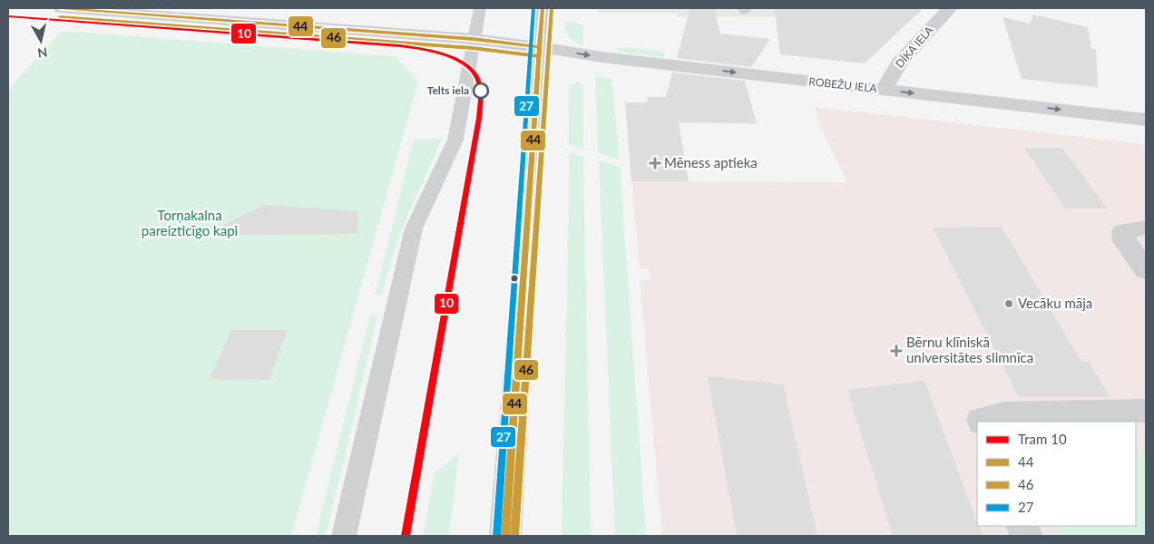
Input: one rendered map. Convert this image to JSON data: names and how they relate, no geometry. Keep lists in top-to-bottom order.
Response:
{
  "streets": {
    "street": ["DĪĶA IELA", "ROBEŽU IELA"]
  },
  "crossings": [
    ["DĪĶA IELA", "ROBEŽU IELA"]
  ],
  "one_way": ["ROBEŽU IELA"],
  "parks": ["Torņakalna pareizticīgo kapi"],
  "places": {
    "other": ["Telts iela", "Vecāku māja"],
    "health": ["Mēness aptieka", "Bērnu klīniskā universitātes slimnīca"]
  },
  "lines": [
    "transit line 44",
    "transit line 27",
    "transit line 46",
    "tram line 10"
  ],
  "legend": [
    "Tram 10",
    "44",
    "46",
    "27"
  ],
  "north": "bottom"
}
